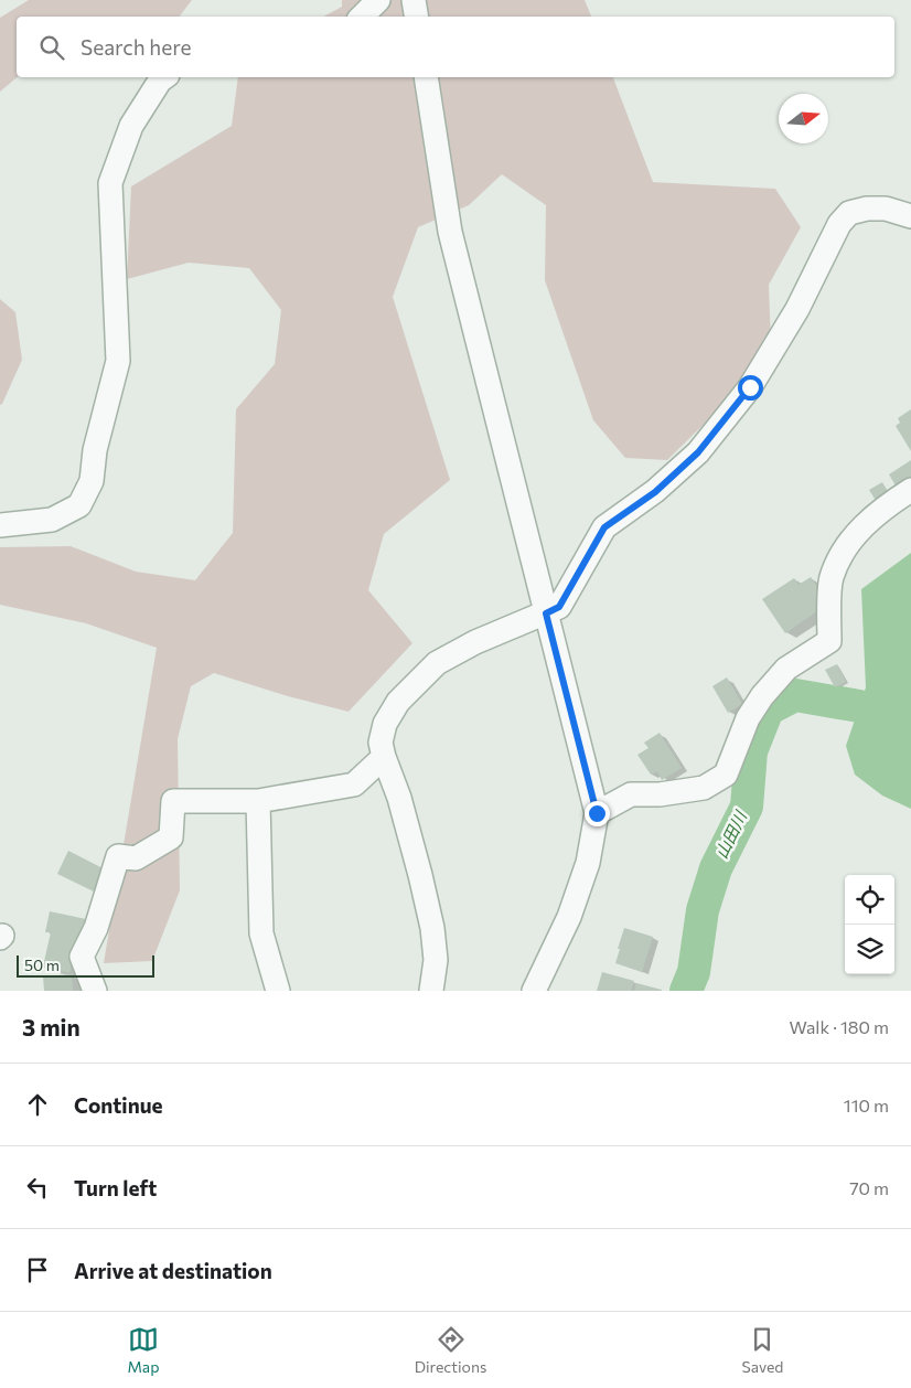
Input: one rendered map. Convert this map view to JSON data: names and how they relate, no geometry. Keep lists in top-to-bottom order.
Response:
{
  "water": ["山田川"],
  "scale_bar": "50 m",
  "north": "right",
  "page": {
    "search": "Search here",
    "scale": "50 m",
    "heading": ["3 min", "Walk · 180 m"],
    "list": [
      ["Continue", "110 m"],
      ["Turn left", "70 m"],
      "Arrive at destination"
    ],
    "nav": ["Map", "Directions", "Saved"]
  }
}
